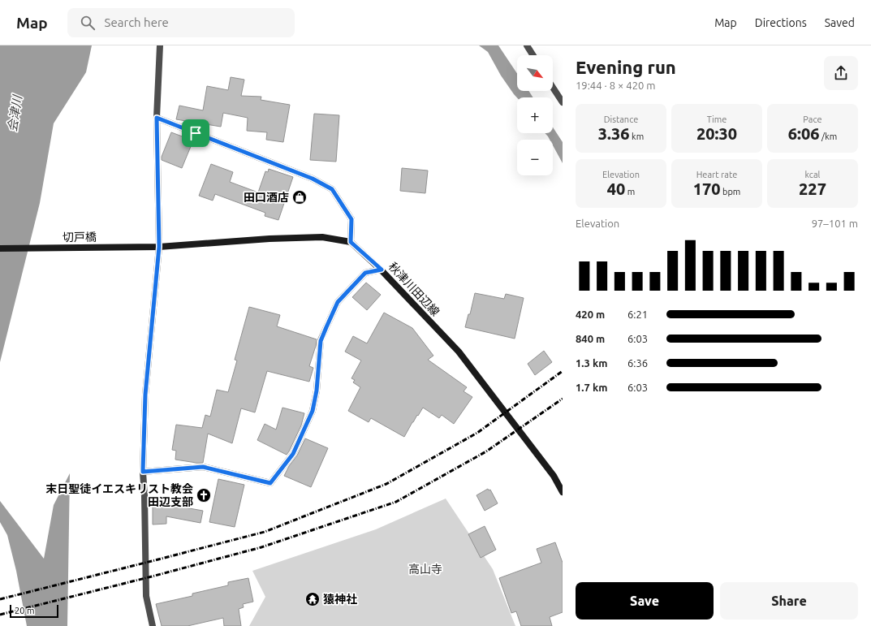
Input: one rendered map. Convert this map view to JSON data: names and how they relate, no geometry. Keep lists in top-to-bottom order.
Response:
{
  "streets": {
    "main road": ["切戸橋", "秋津川田辺線"]
  },
  "water": ["会津川"],
  "parks": ["高山寺"],
  "places": {
    "shop": ["田口酒店"],
    "church": ["末日聖徒イエスキリスト教会 田辺支部"],
    "temple": ["猿神社"]
  },
  "scale_bar": "20 m",
  "north": "bottom right",
  "page": {
    "header": "Map",
    "search": "Search here",
    "nav": ["Map", "Directions", "Saved"],
    "heading": ["Evening run", "19:44 · 8 × 420 m"],
    "map_buttons": ["+", "−"],
    "stats": [
      ["Distance", "3.36 km"],
      ["Time", "20:30"],
      ["Pace", "6:06 /km"],
      ["Elevation", "40 m"],
      ["Heart rate", "170 bpm"],
      ["kcal", "227"]
    ],
    "chart": ["Elevation", "97–101 m"],
    "list": [
      {
        "name": "420 m",
        "note": "6:21"
      },
      {
        "name": "840 m",
        "note": "6:03"
      },
      {
        "name": "1.3 km",
        "note": "6:36"
      },
      {
        "name": "1.7 km",
        "note": "6:03"
      }
    ],
    "buttons": ["Save", "Share"],
    "scale": "20 m"
  }
}
